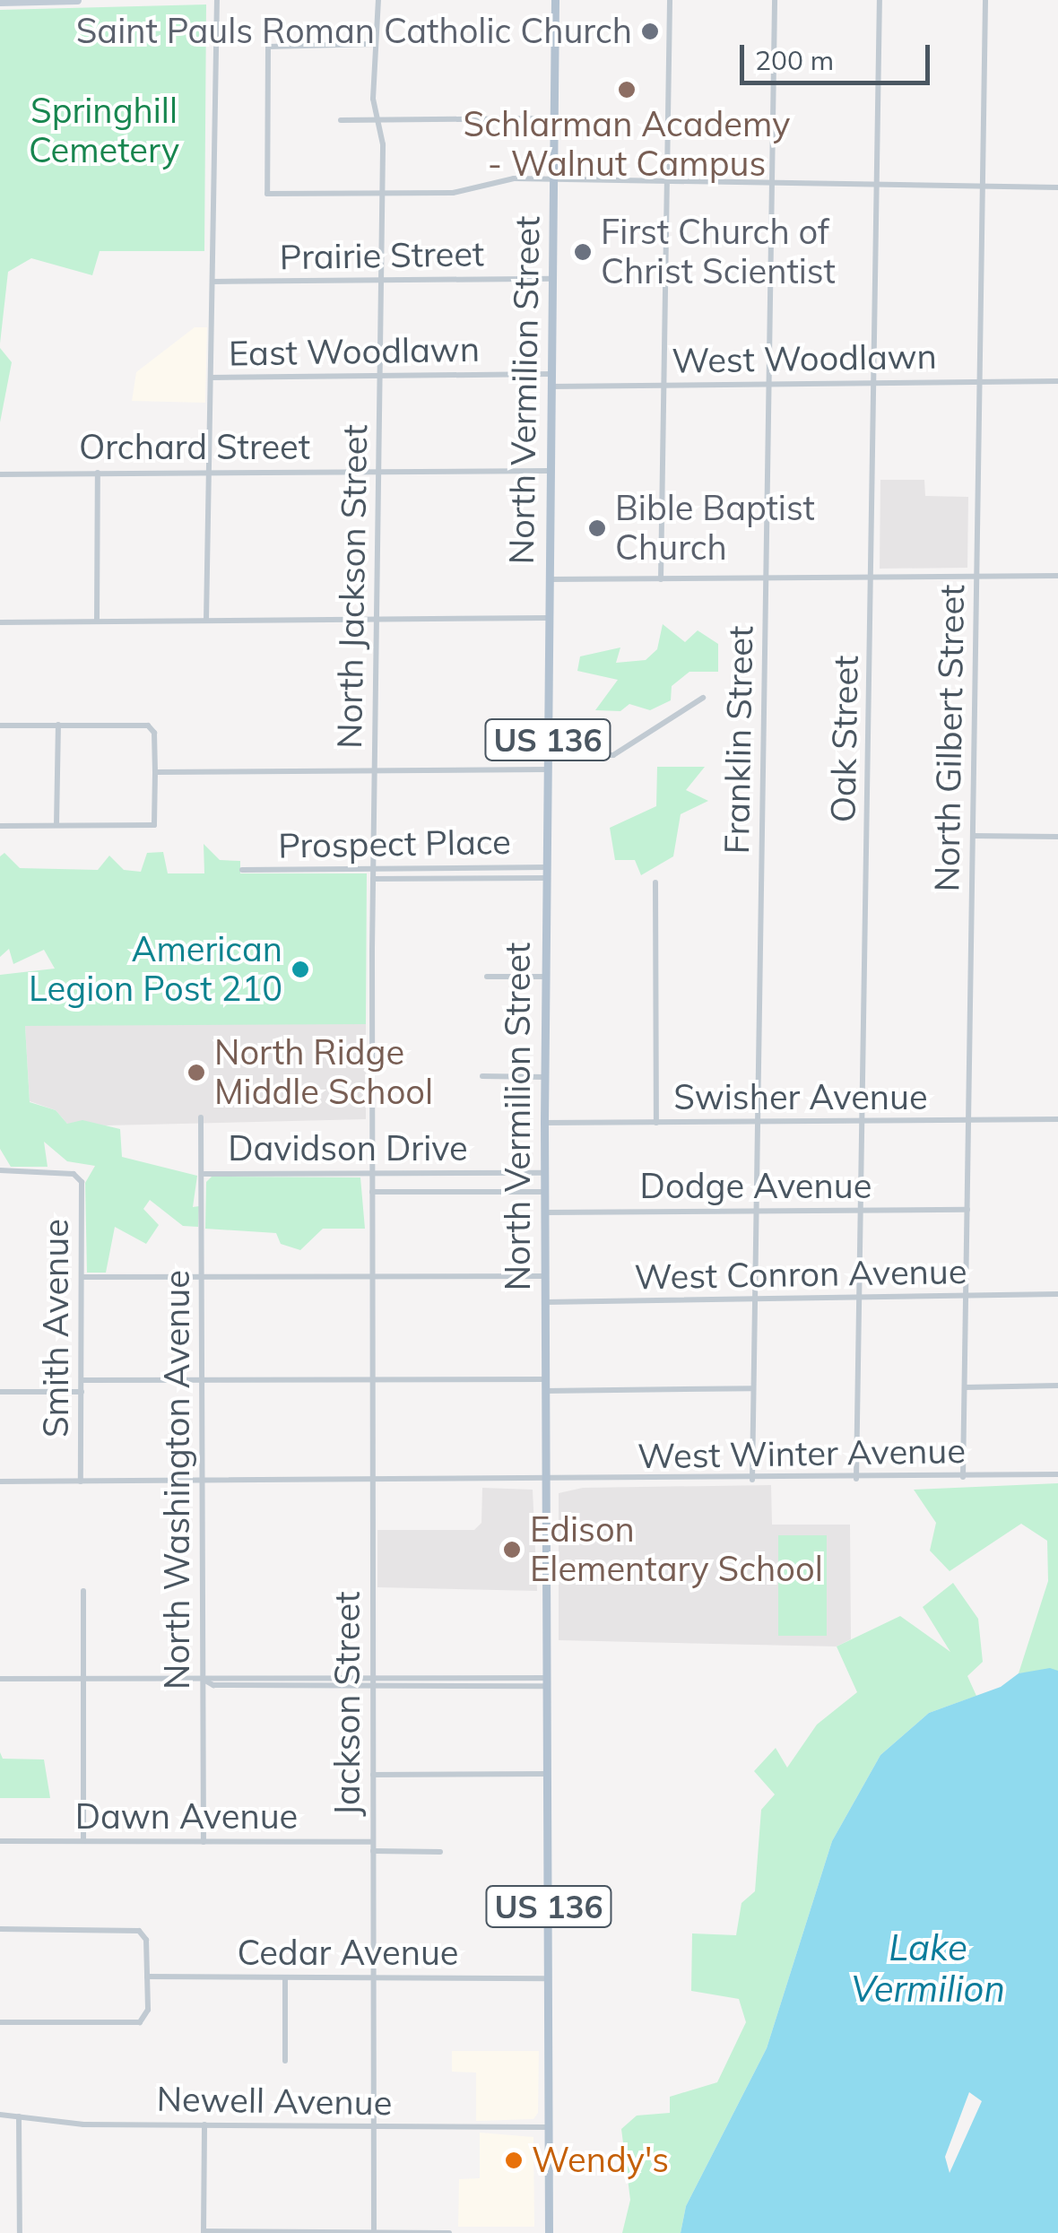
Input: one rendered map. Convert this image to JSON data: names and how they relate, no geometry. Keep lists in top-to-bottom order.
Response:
{
  "streets": {
    "main road": ["North Vermilion Street", "US 136"],
    "street": [
      "Prairie Street",
      "East Woodlawn",
      "West Woodlawn",
      "Orchard Street",
      "North Jackson Street",
      "North Gilbert Street",
      "Oak Street",
      "Franklin Street",
      "Prospect Place",
      "Swisher Avenue",
      "Davidson Drive",
      "Dodge Avenue",
      "West Conron Avenue",
      "Smith Avenue",
      "West Winter Avenue",
      "North Washington Avenue",
      "Jackson Street",
      "Dawn Avenue",
      "Cedar Avenue",
      "Newell Avenue"
    ]
  },
  "crossings": [
    ["Prairie Street", "North Vermilion Street"],
    ["Prairie Street", "North Jackson Street"],
    ["East Woodlawn", "North Vermilion Street"],
    ["East Woodlawn", "North Jackson Street"],
    ["West Woodlawn", "North Vermilion Street"],
    ["West Woodlawn", "North Gilbert Street"],
    ["West Woodlawn", "Oak Street"],
    ["West Woodlawn", "Franklin Street"],
    ["North Vermilion Street", "Orchard Street"],
    ["North Vermilion Street", "Prospect Place"],
    ["North Vermilion Street", "Swisher Avenue"],
    ["North Vermilion Street", "Davidson Drive"],
    ["North Vermilion Street", "Dodge Avenue"],
    ["North Vermilion Street", "West Conron Avenue"],
    ["North Vermilion Street", "West Winter Avenue"],
    ["North Vermilion Street", "Cedar Avenue"],
    ["North Vermilion Street", "Newell Avenue"],
    ["Orchard Street", "North Jackson Street"],
    ["North Jackson Street", "Prospect Place"],
    ["North Jackson Street", "Davidson Drive"],
    ["North Jackson Street", "Jackson Street"],
    ["North Gilbert Street", "Swisher Avenue"],
    ["North Gilbert Street", "Dodge Avenue"],
    ["North Gilbert Street", "West Conron Avenue"],
    ["North Gilbert Street", "West Winter Avenue"],
    ["Oak Street", "Swisher Avenue"],
    ["Oak Street", "Dodge Avenue"],
    ["Oak Street", "West Conron Avenue"],
    ["Oak Street", "West Winter Avenue"],
    ["Franklin Street", "Swisher Avenue"],
    ["Franklin Street", "Dodge Avenue"],
    ["Franklin Street", "West Conron Avenue"],
    ["Franklin Street", "West Winter Avenue"],
    ["Davidson Drive", "North Washington Avenue"],
    ["Davidson Drive", "Jackson Street"],
    ["Smith Avenue", "West Winter Avenue"],
    ["West Winter Avenue", "North Washington Avenue"],
    ["West Winter Avenue", "Jackson Street"],
    ["North Washington Avenue", "Dawn Avenue"],
    ["Jackson Street", "Dawn Avenue"],
    ["Jackson Street", "Cedar Avenue"],
    ["Jackson Street", "Newell Avenue"]
  ],
  "water": ["Lake Vermilion"],
  "parks": ["Springhill Cemetery"],
  "places": [
    "Saint Pauls Roman Catholic Church",
    "Schlarman Academy - Walnut Campus",
    "First Church of Christ Scientist",
    "Bible Baptist Church",
    "American Legion Post 210",
    "North Ridge Middle School",
    "Edison Elementary School",
    "Wendy's"
  ],
  "scale_bar": "200 m"
}
